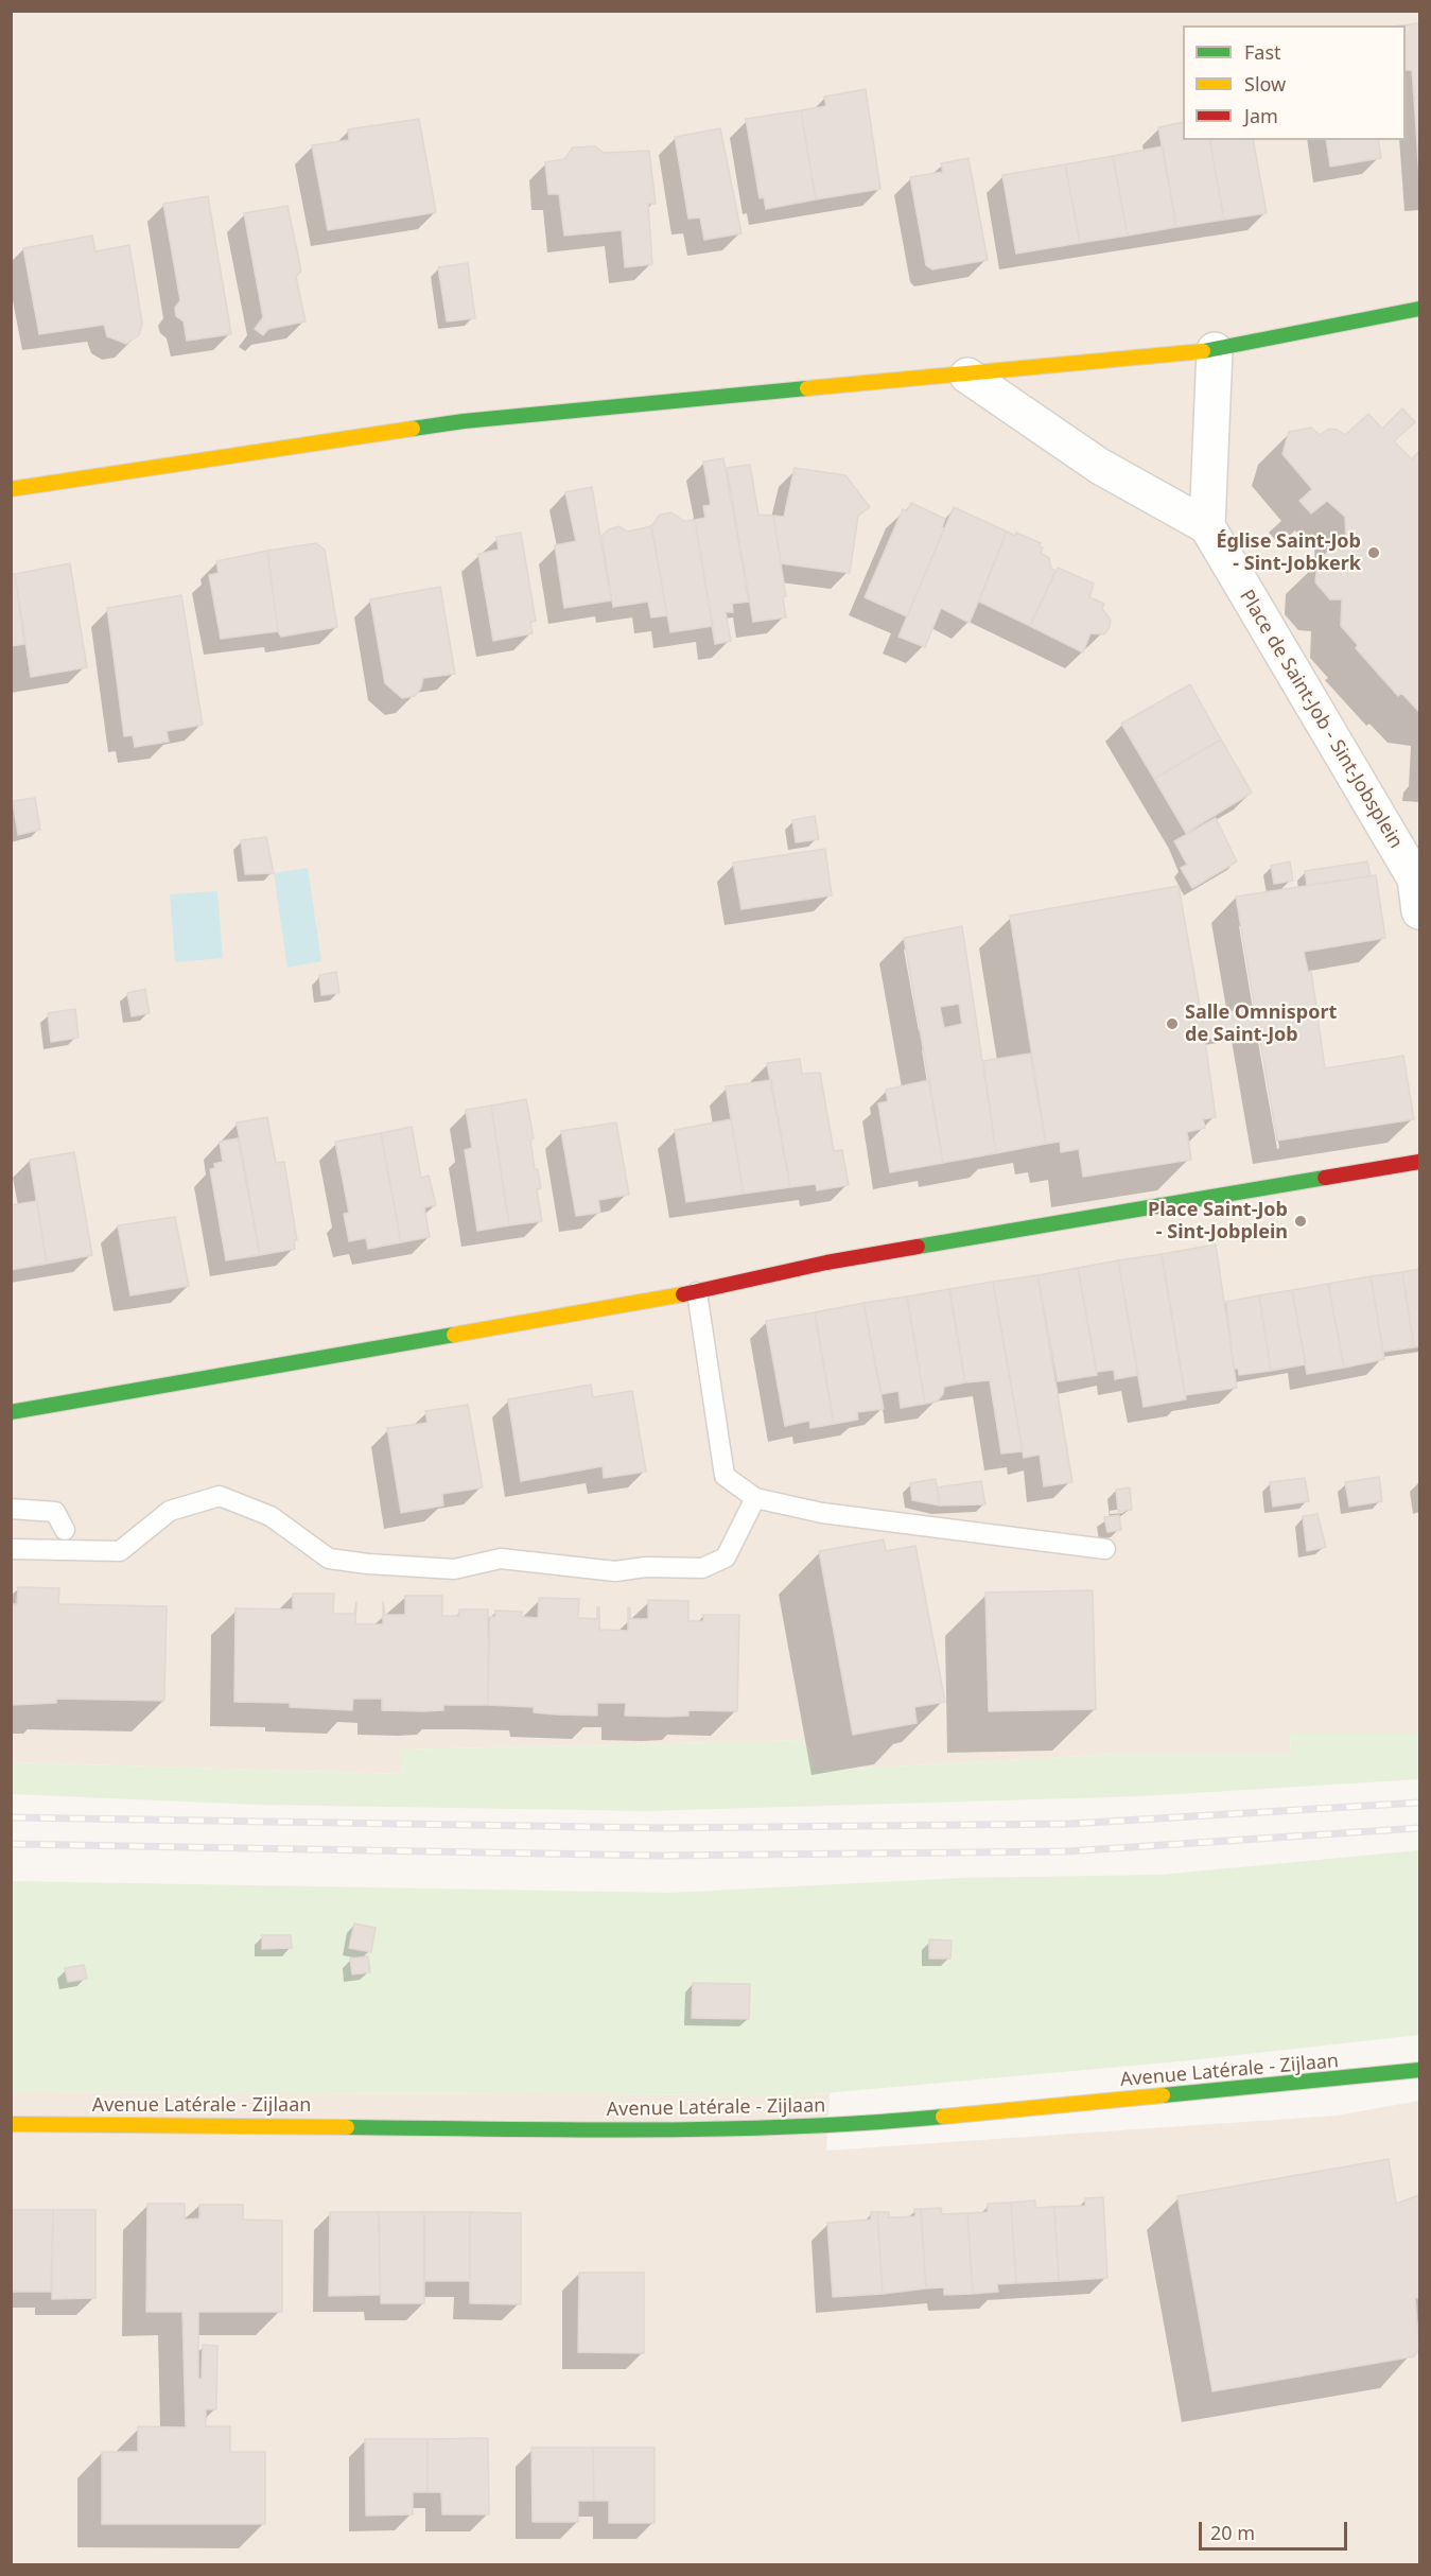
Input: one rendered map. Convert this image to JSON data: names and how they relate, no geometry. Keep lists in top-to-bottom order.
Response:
{
  "streets": {
    "street": ["Place de Saint-Job - Sint-Jobsplein", "Avenue Latérale - Zijlaan"]
  },
  "places": ["Église Saint-Job - Sint-Jobkerk", "Salle Omnisport de Saint-Job", "Place Saint-Job - Sint-Jobplein"],
  "legend": ["Fast", "Slow", "Jam"],
  "scale_bar": "20 m"
}
